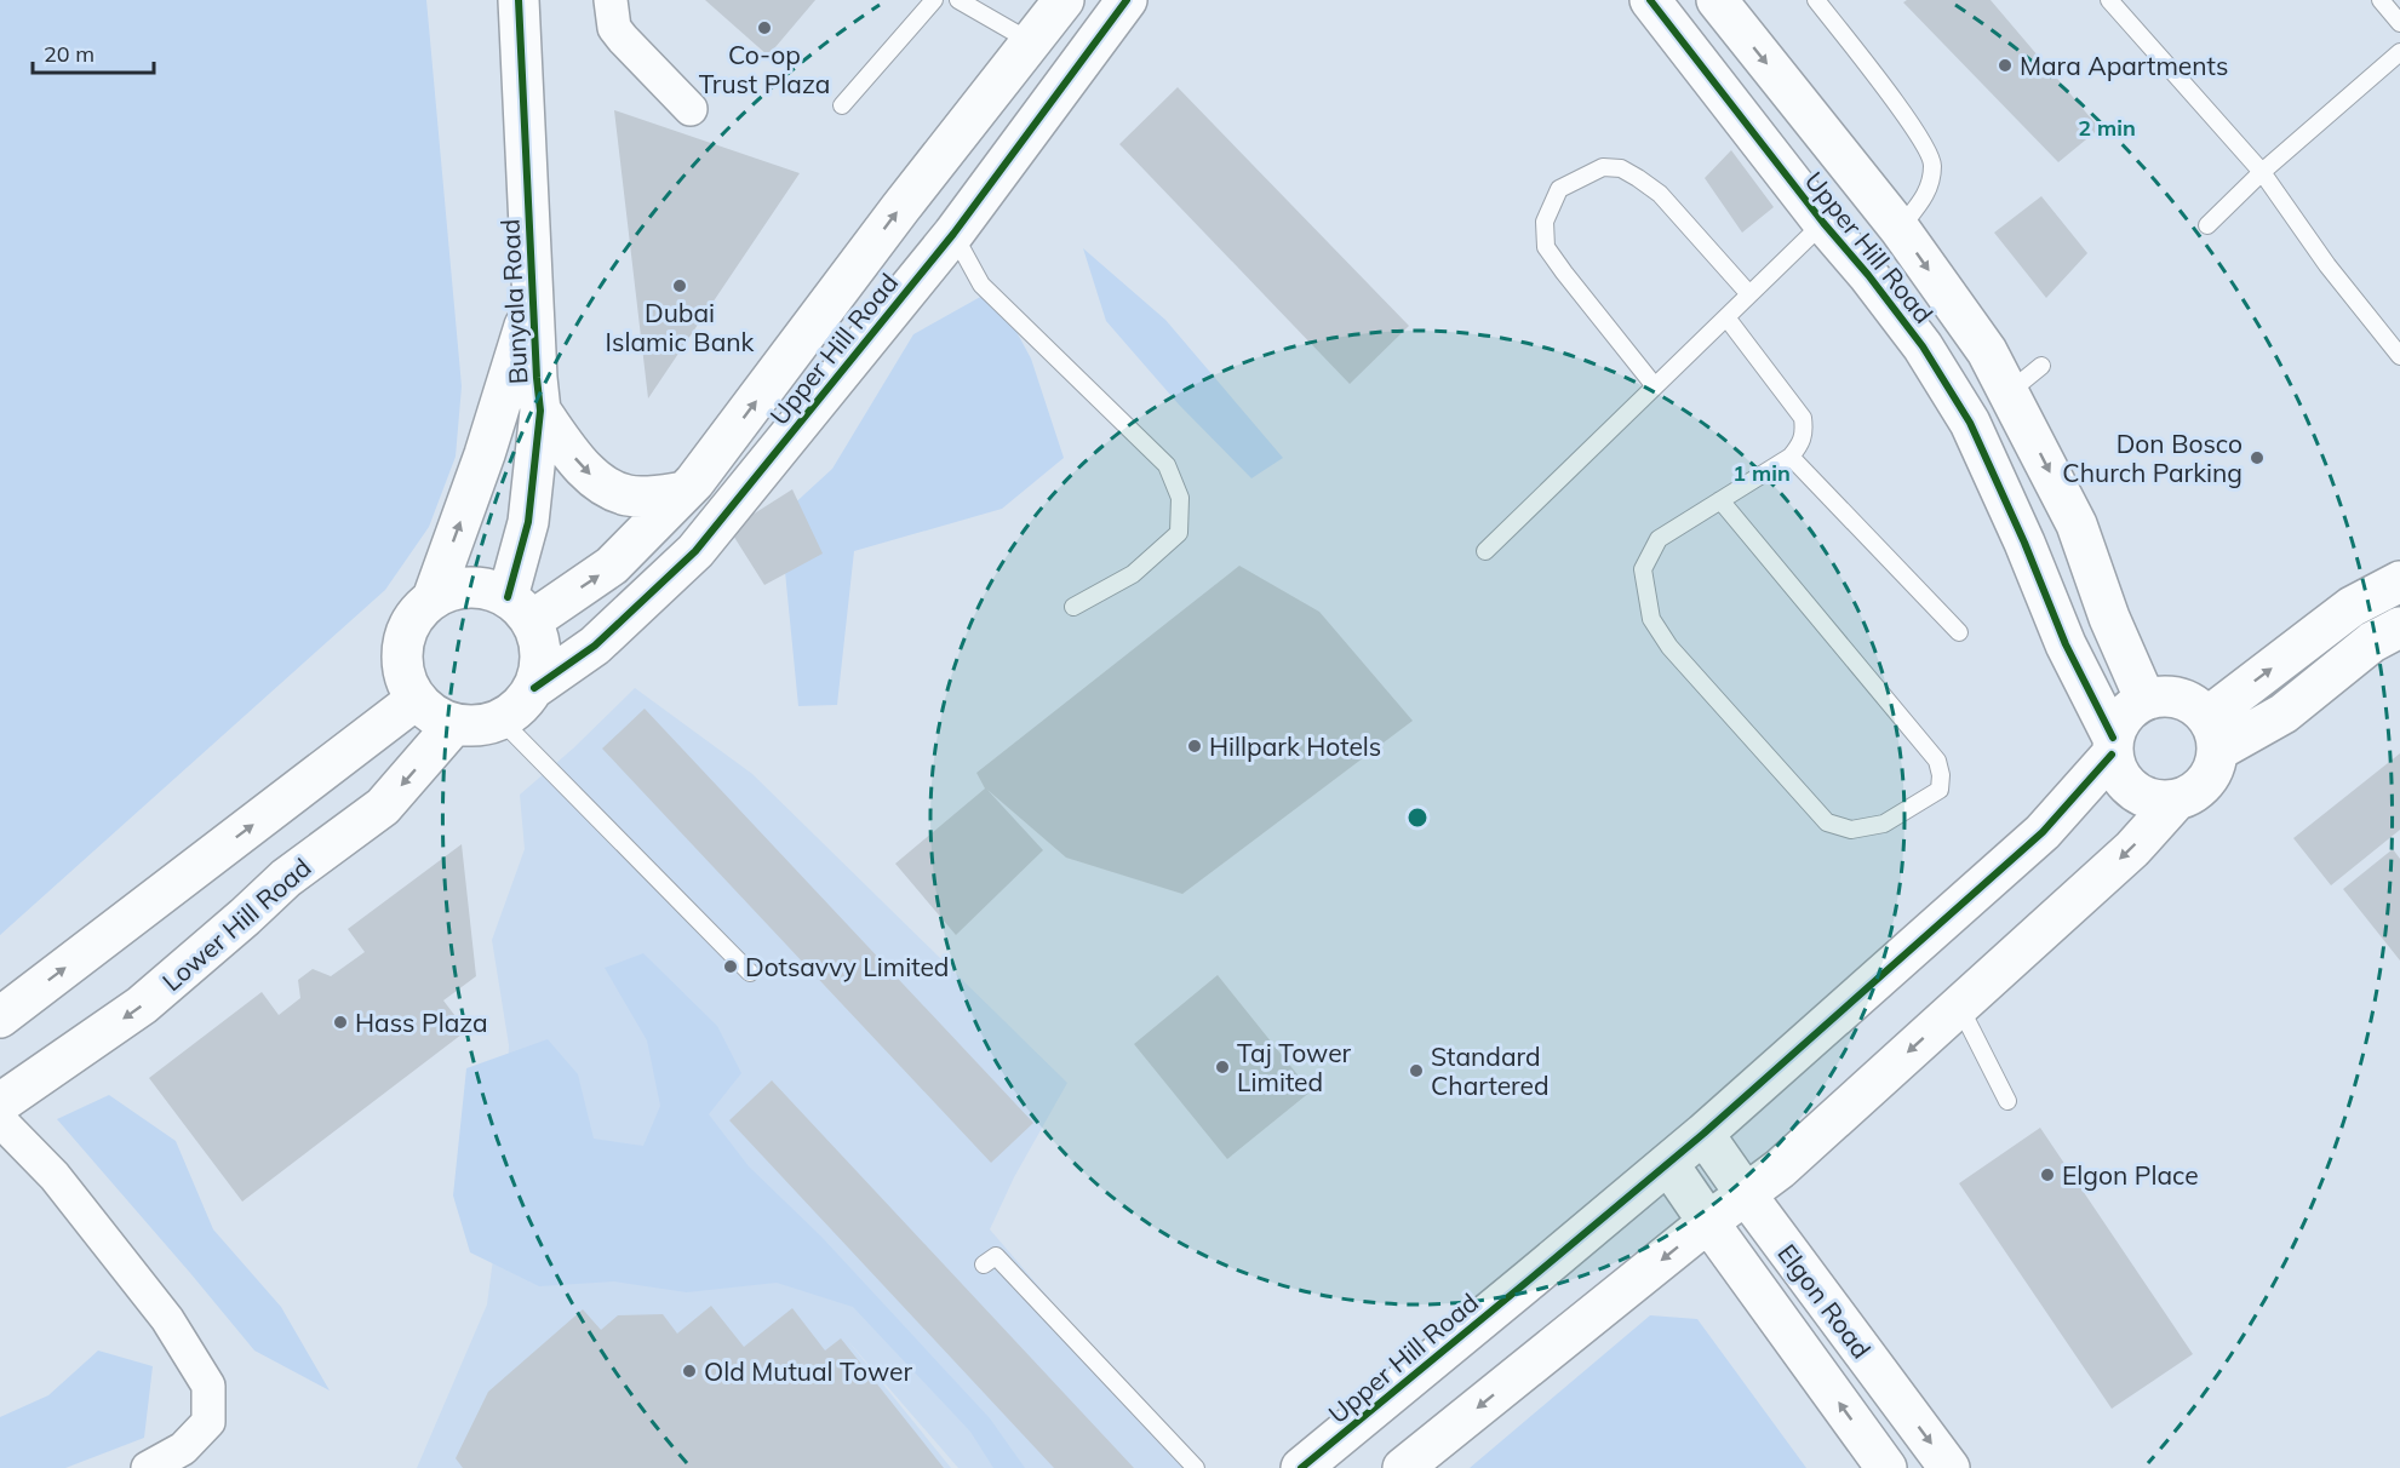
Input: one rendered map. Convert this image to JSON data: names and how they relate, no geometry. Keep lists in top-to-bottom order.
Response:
{
  "streets": {
    "street": [
      "Upper Hill Road",
      "Bunyala Road",
      "Lower Hill Road",
      "Elgon Road"
    ]
  },
  "crossings": [
    ["Upper Hill Road", "Bunyala Road"],
    ["Upper Hill Road", "Lower Hill Road"],
    ["Upper Hill Road", "Elgon Road"],
    ["Bunyala Road", "Lower Hill Road"]
  ],
  "places": [
    "Co-op Trust Plaza",
    "Mara Apartments",
    "Dubai Islamic Bank",
    "Don Bosco Church Parking",
    "Hillpark Hotels",
    "Dotsavvy Limited",
    "Hass Plaza",
    "Taj Tower Limited",
    "Standard Chartered",
    "Elgon Place",
    "Old Mutual Tower"
  ],
  "scale_bar": "20 m",
  "rings": ["2 min", "1 min"]
}
